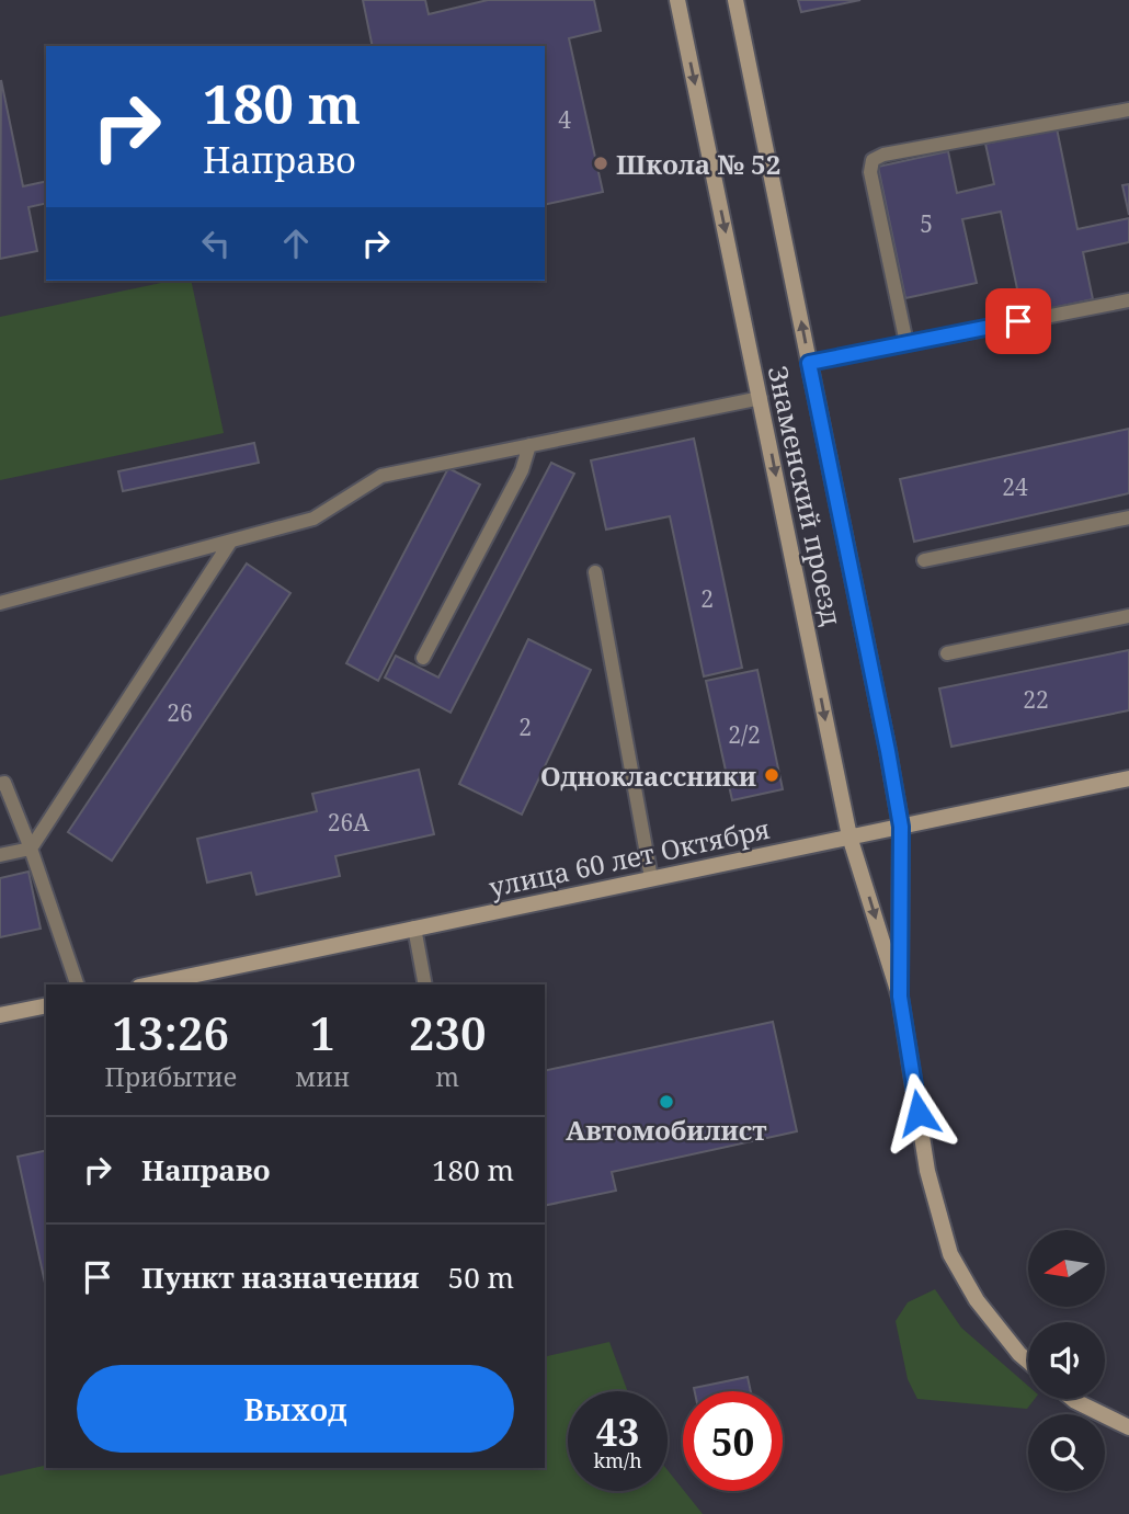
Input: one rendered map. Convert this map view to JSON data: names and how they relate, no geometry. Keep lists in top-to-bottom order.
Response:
{
  "streets": {
    "main road": ["Знаменский проезд", "улица 60 лет Октября"]
  },
  "crossings": [
    ["Знаменский проезд", "улица 60 лет Октября"]
  ],
  "places": ["Школа № 52", "Одноклассники", "Автомобилист"],
  "house_numbers": [
    "4",
    "5",
    "24",
    "2",
    "22",
    "26",
    "2",
    "2/2",
    "26А"
  ],
  "north": "left",
  "page": {
    "turn": ["180 m", "Направо"],
    "eta": [
      "13:26",
      "Прибытие",
      "1",
      "мин",
      "230",
      "m"
    ],
    "list": [
      {
        "name": "Направо",
        "value": "180 m"
      },
      {
        "name": "Пункт назначения",
        "value": "50 m"
      }
    ],
    "buttons": "Выход",
    "speed": "43 km/h",
    "limit": "50"
  }
}
